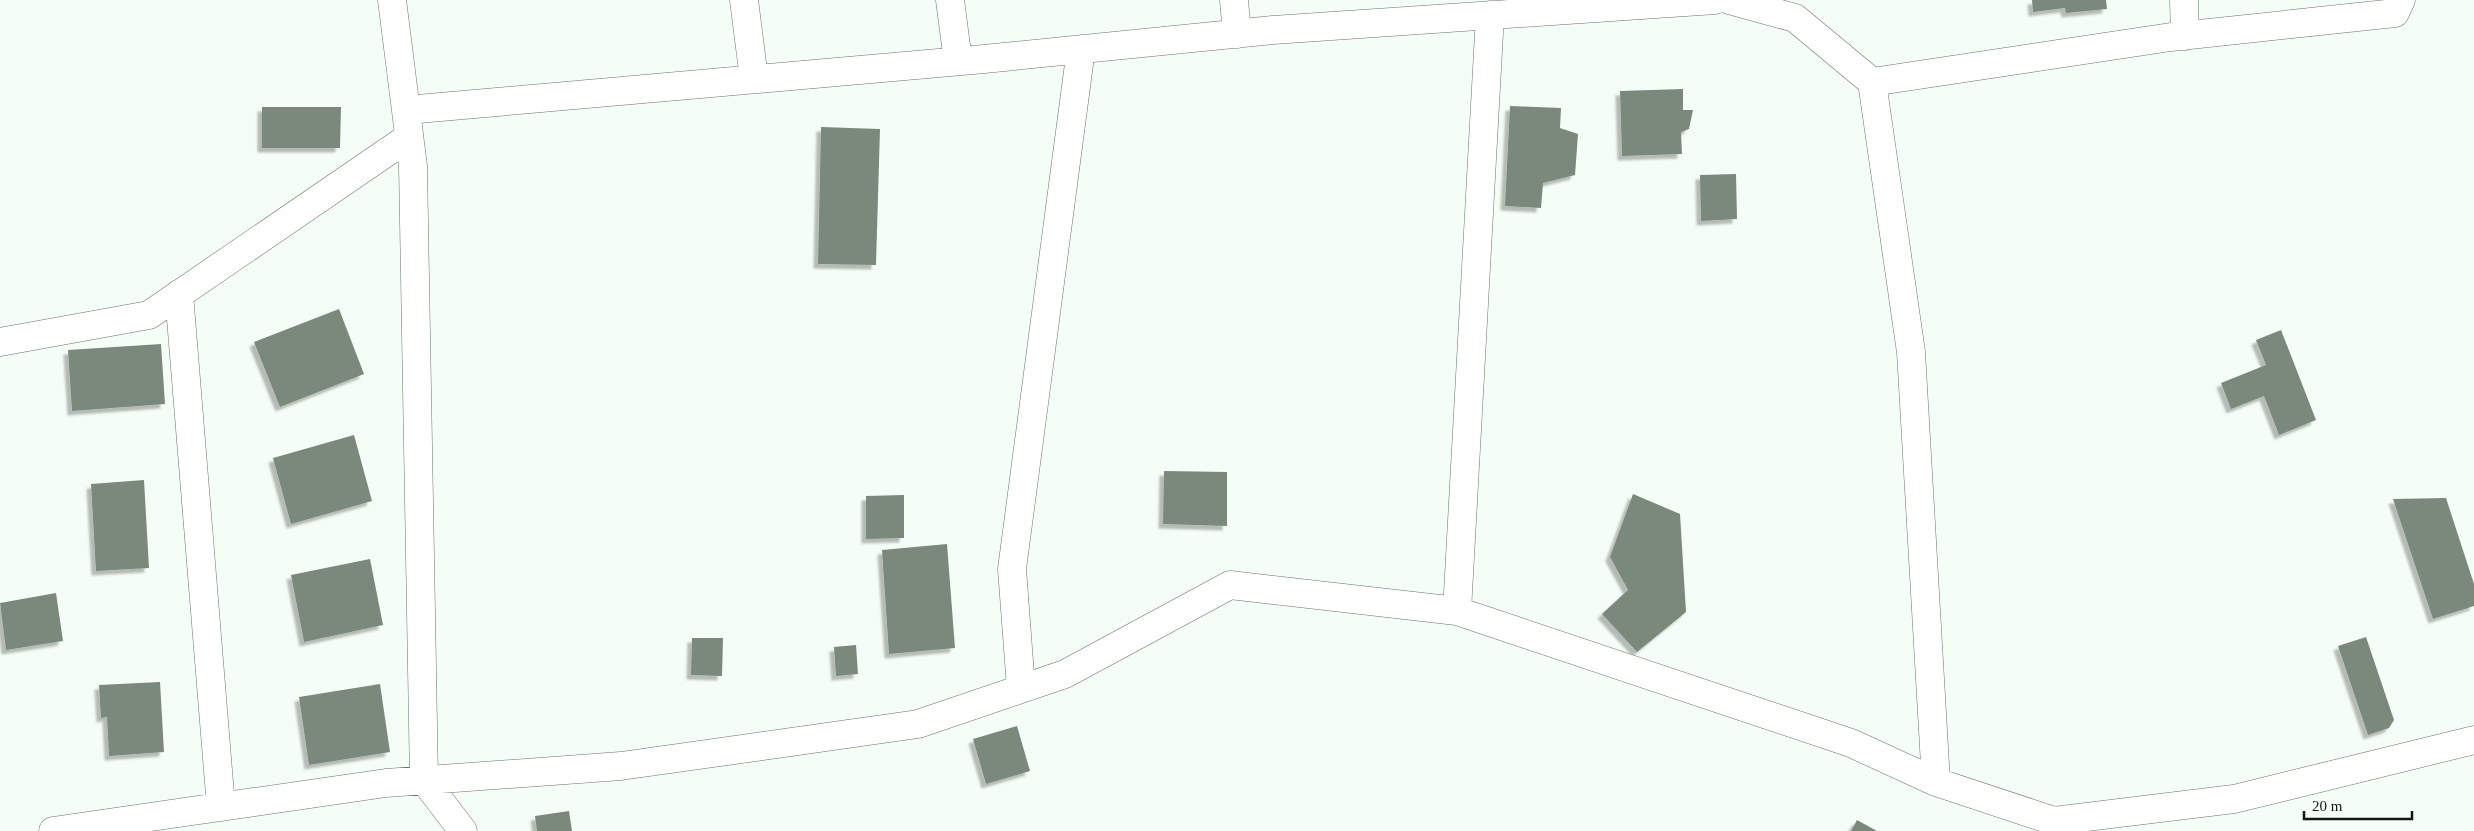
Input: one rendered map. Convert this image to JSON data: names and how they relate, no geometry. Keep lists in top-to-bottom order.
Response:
{
  "scale_bar": "20 m"
}
